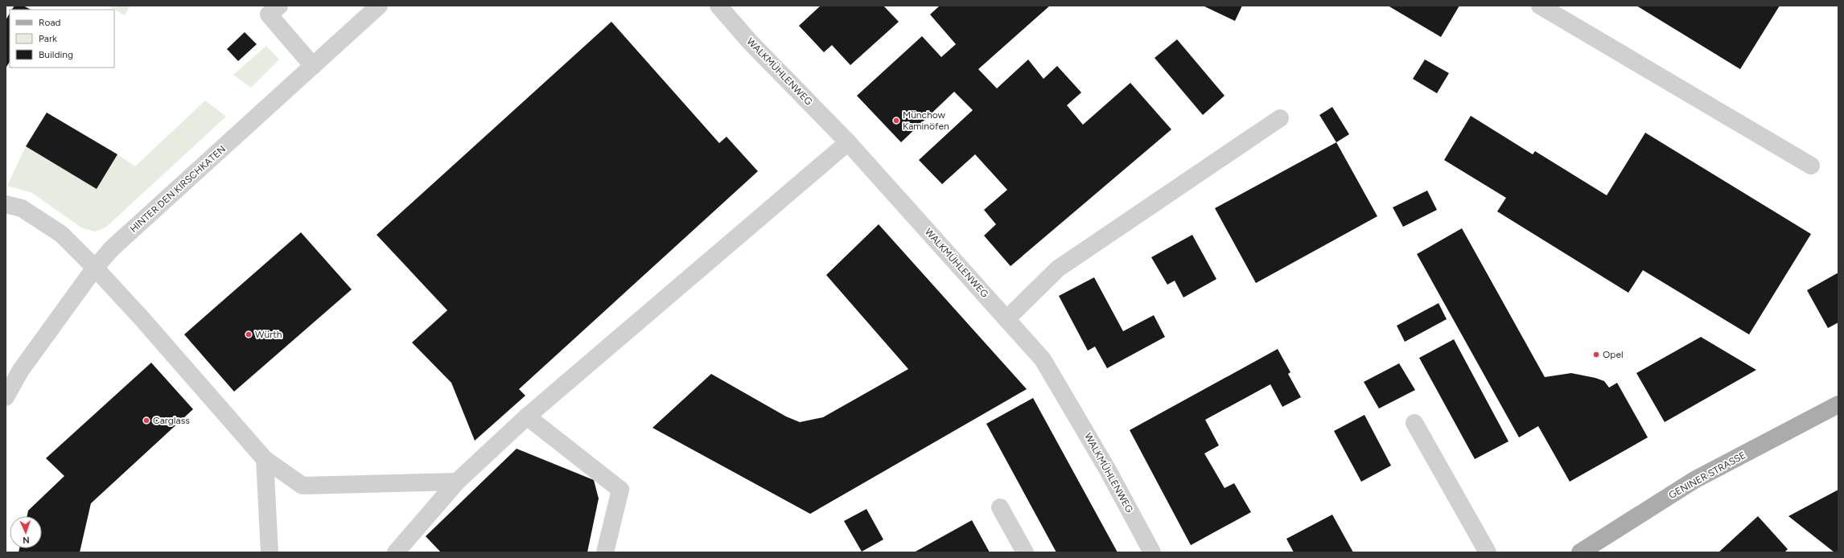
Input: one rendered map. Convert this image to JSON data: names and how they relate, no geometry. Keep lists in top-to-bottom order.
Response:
{
  "streets": {
    "main road": ["GENINER STRASSE"],
    "street": ["WALKMÜHLENWEG", "HINTER DEN KIRSCHKATEN"]
  },
  "places": [
    "Münchow Kaminöfen",
    "Würth",
    "Opel",
    "Carglass"
  ],
  "legend": ["Road", "Park", "Building"],
  "north": "bottom"
}
